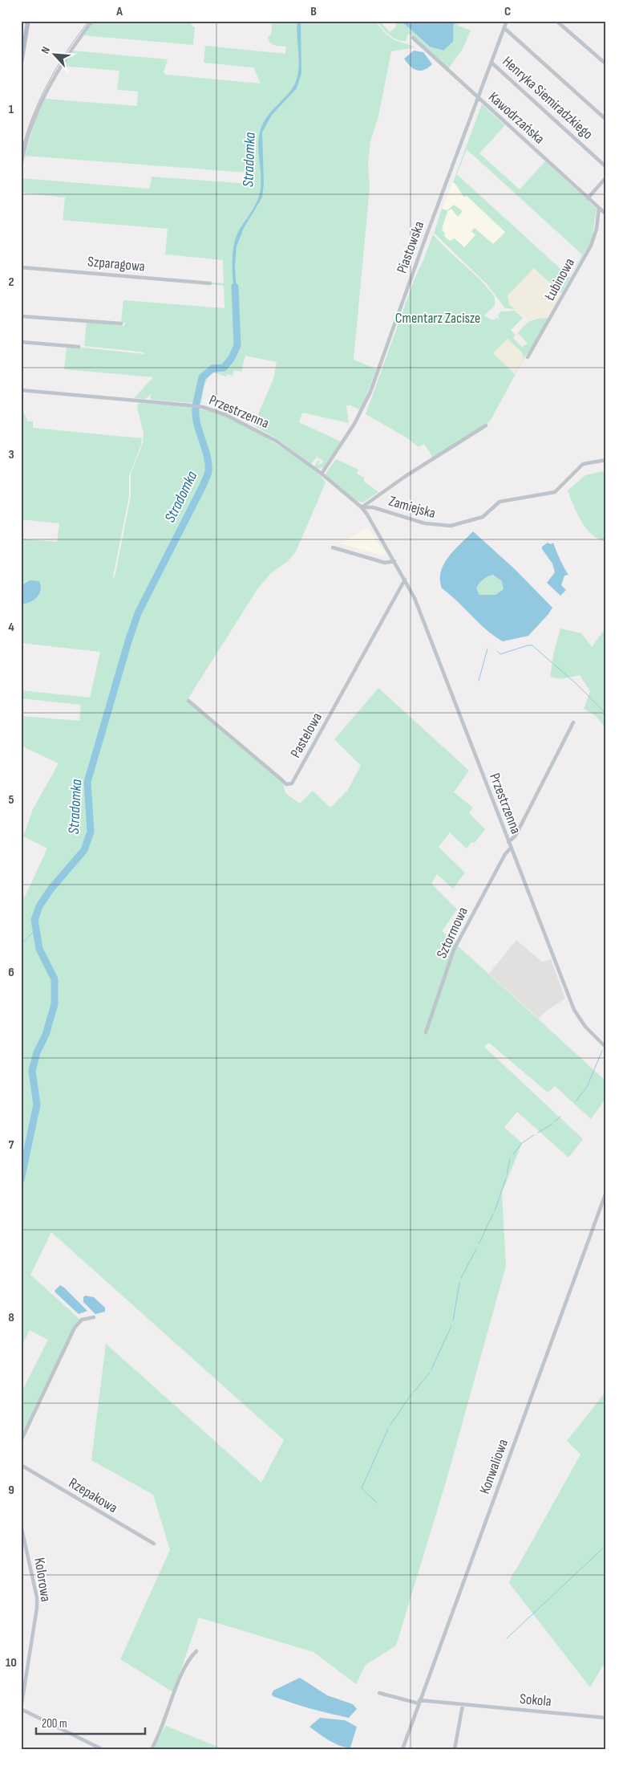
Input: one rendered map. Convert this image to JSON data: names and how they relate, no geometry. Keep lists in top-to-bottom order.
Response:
{
  "streets": {
    "street": [
      "Henryka Siemiradzkiego",
      "Kawodrzańska",
      "Piastowska",
      "Szparagowa",
      "Łubinowa",
      "Przestrzenna",
      "Zamiejska",
      "Pastelowa",
      "Sztormowa",
      "Konwaliowa",
      "Rzepakowa",
      "Kolorowa",
      "Sokola"
    ]
  },
  "crossings": [
    ["Henryka Siemiradzkiego", "Piastowska"],
    ["Kawodrzańska", "Piastowska"],
    ["Kawodrzańska", "Łubinowa"],
    ["Piastowska", "Przestrzenna"],
    ["Przestrzenna", "Zamiejska"],
    ["Przestrzenna", "Pastelowa"],
    ["Przestrzenna", "Sztormowa"],
    ["Konwaliowa", "Sokola"]
  ],
  "water": ["Stradomka"],
  "parks": ["Cmentarz Zacisze"],
  "scale_bar": "200 m",
  "north": "top left",
  "grid": {
    "columns": ["A", "B", "C"],
    "rows": [
      "1",
      "2",
      "3",
      "4",
      "5",
      "6",
      "7",
      "8",
      "9",
      "10"
    ]
  }
}
